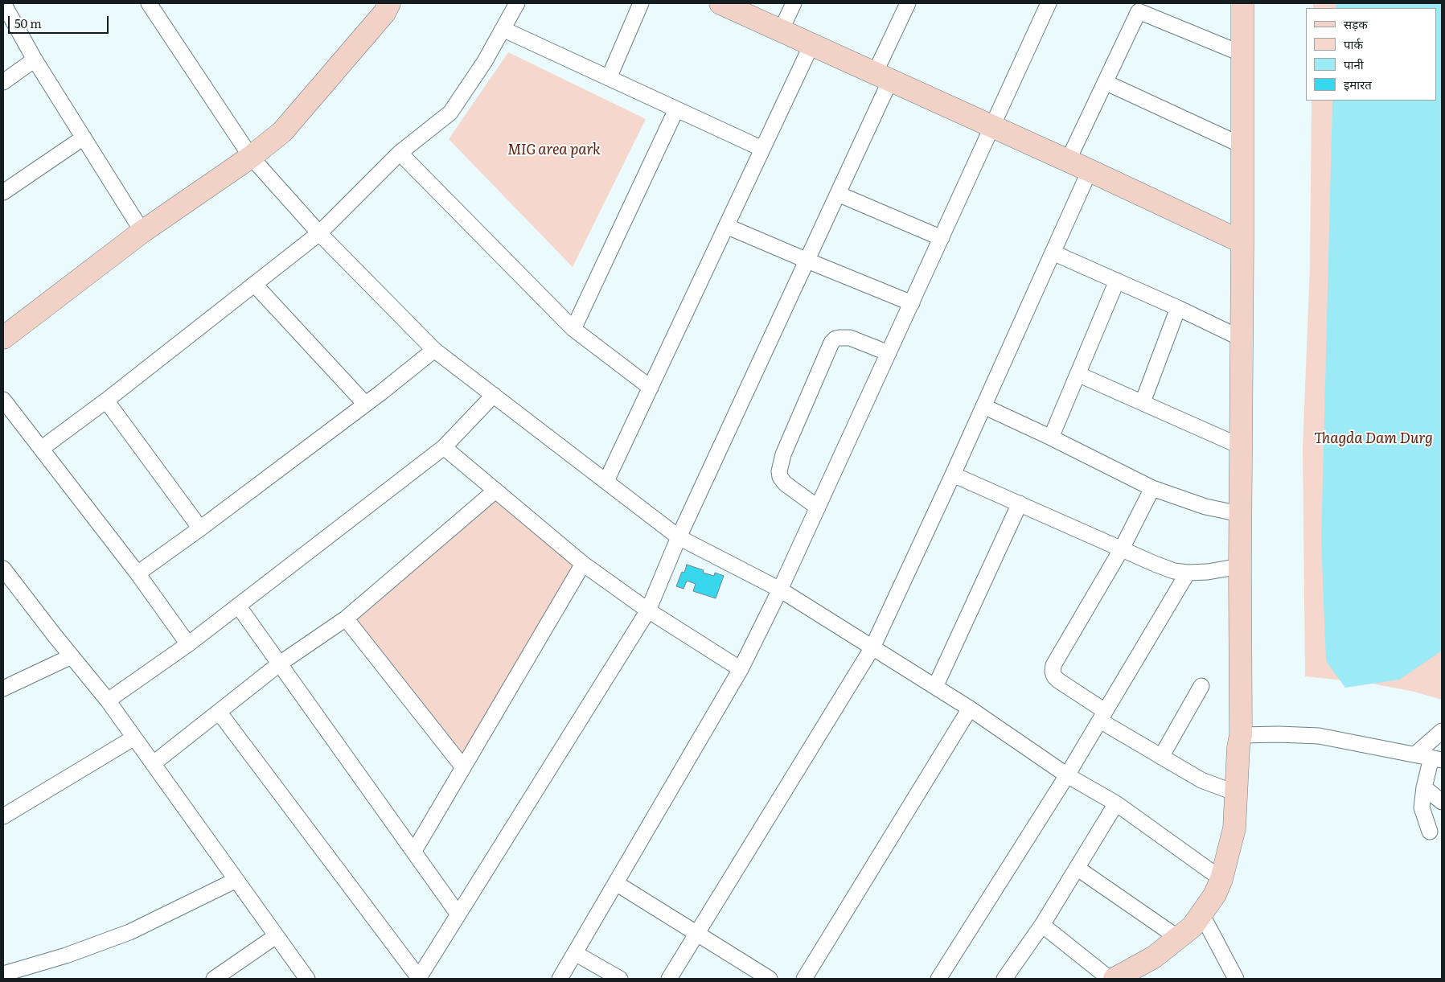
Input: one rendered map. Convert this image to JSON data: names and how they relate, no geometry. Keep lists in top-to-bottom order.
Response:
{
  "parks": ["MIG area park", "Thagda Dam Durg"],
  "legend": [
    "सड़क",
    "पार्क",
    "पानी",
    "इमारत"
  ],
  "scale_bar": "50 m"
}
